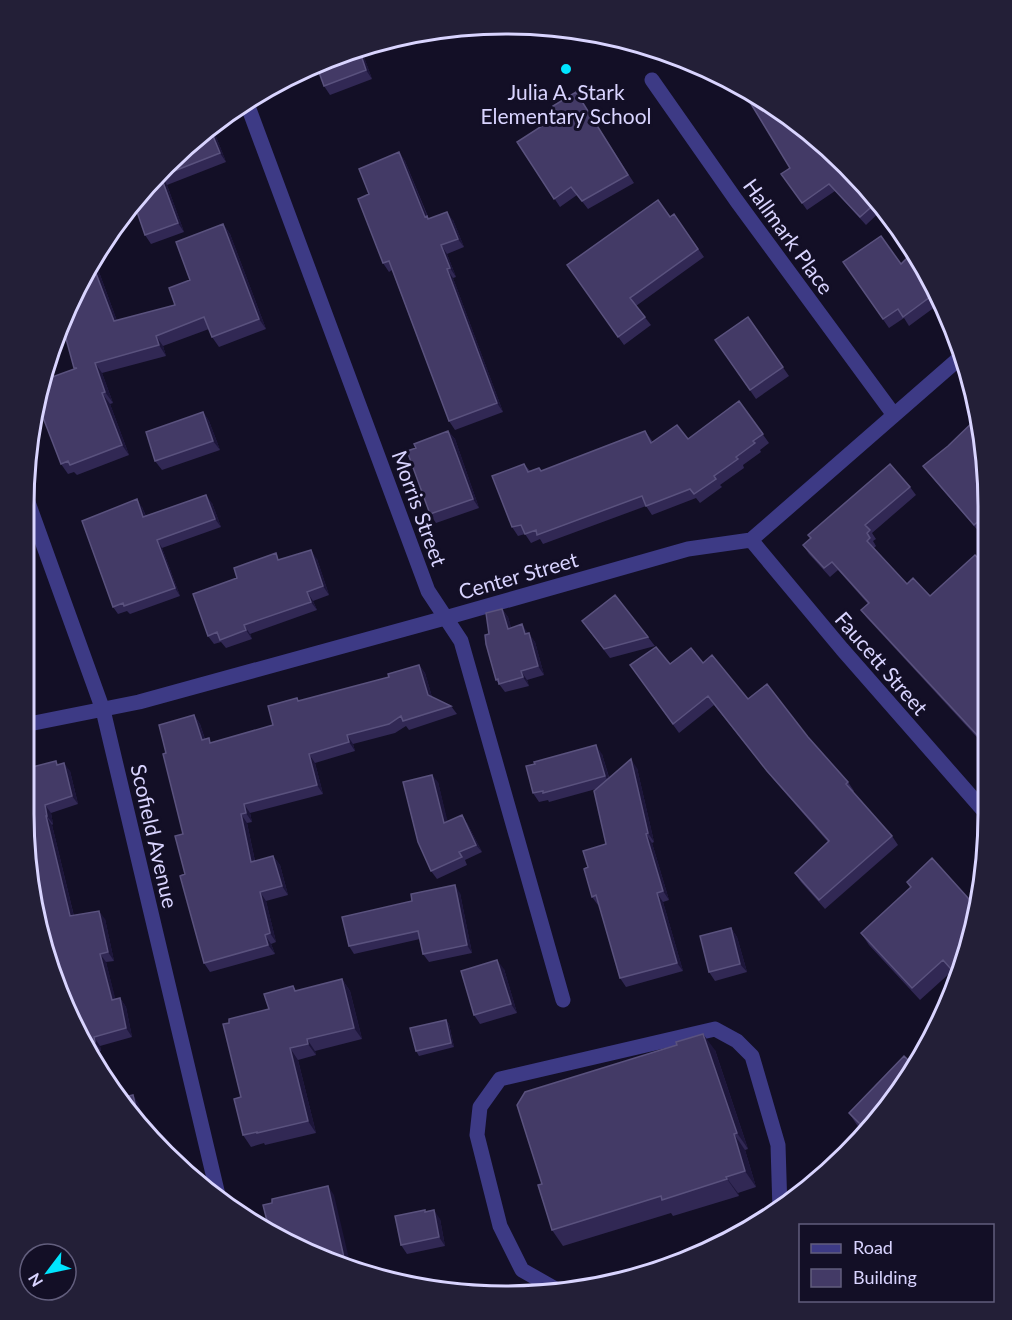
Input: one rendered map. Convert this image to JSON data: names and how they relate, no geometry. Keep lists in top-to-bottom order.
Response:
{
  "streets": {
    "street": [
      "Hallmark Place",
      "Morris Street",
      "Center Street",
      "Faucett Street",
      "Scofield Avenue"
    ]
  },
  "crossings": [
    ["Morris Street", "Center Street"],
    ["Center Street", "Faucett Street"],
    ["Center Street", "Scofield Avenue"]
  ],
  "places": ["Julia A. Stark Elementary School"],
  "legend": ["Road", "Building"],
  "north": "bottom left"
}
